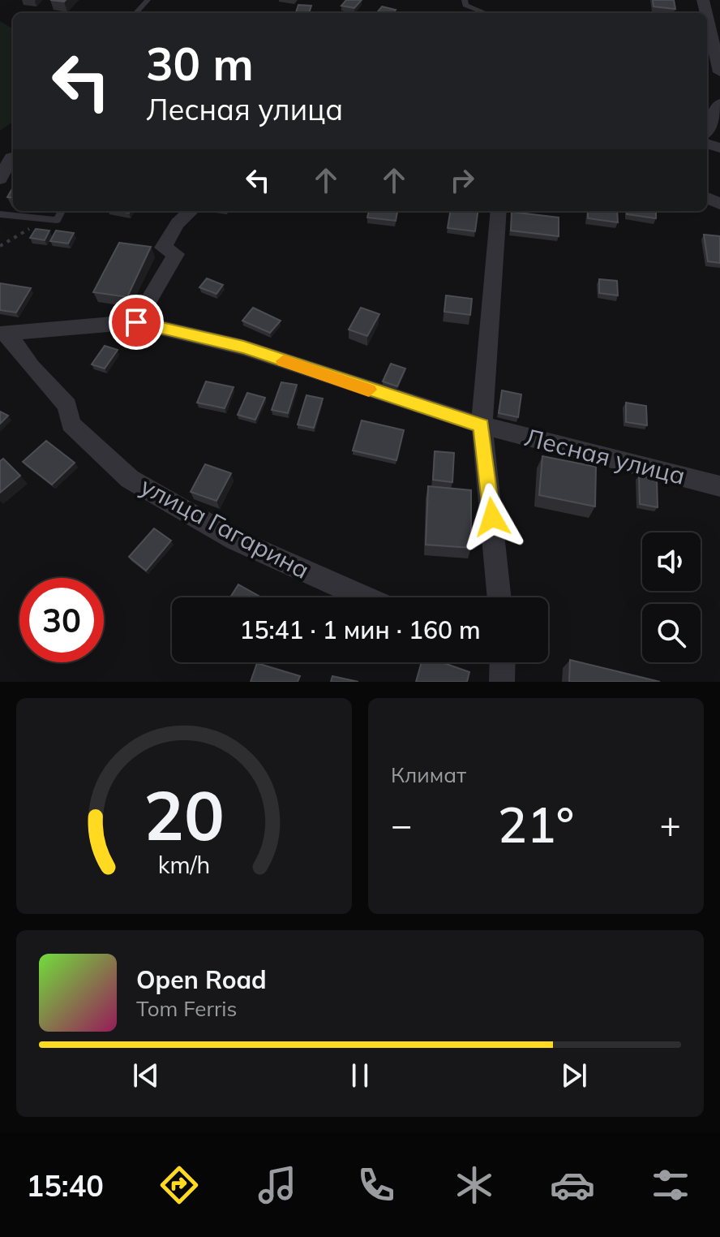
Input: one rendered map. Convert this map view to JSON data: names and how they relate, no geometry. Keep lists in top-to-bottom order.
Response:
{
  "streets": {
    "street": ["Лесная улица", "улица Гагарина"]
  },
  "crossings": [
    ["Лесная улица", "улица Гагарина"]
  ],
  "page": {
    "turn": ["30 m", "Лесная улица"],
    "limit": "30",
    "trip": "15:41 · 1 мин · 160 m",
    "tile": "Климат",
    "heat": ["−", "21°", "+"],
    "song": ["Open Road", "Tom Ferris"],
    "tabs": "15:40",
    "gauge": ["20", "km/h"]
  }
}
